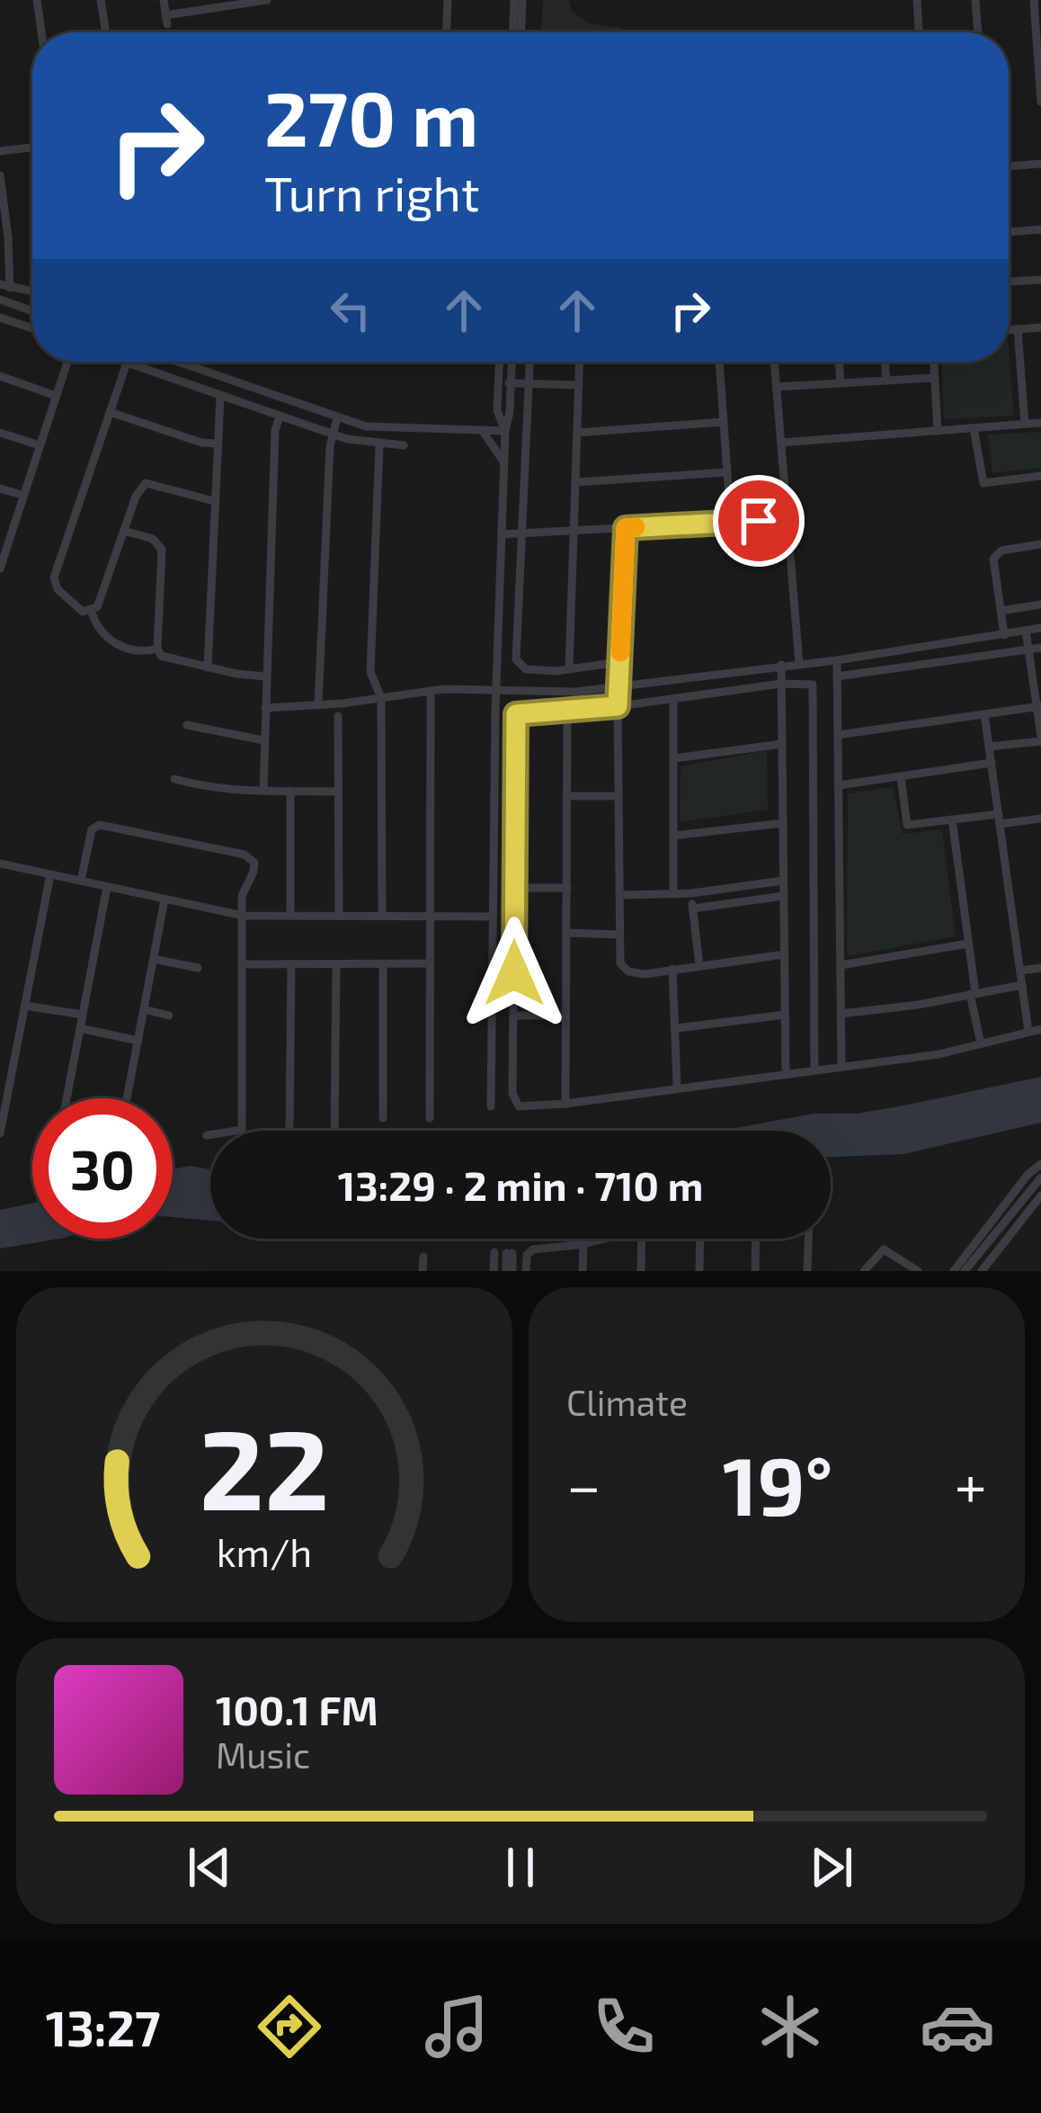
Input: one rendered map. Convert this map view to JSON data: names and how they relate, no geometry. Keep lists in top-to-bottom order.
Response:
{
  "page": {
    "turn": ["270 m", "Turn right"],
    "limit": "30",
    "trip": "13:29 · 2 min · 710 m",
    "tile": "Climate",
    "heat": ["−", "19°", "+"],
    "song": ["100.1 FM", "Music"],
    "tabs": "13:27",
    "gauge": ["22", "km/h"]
  }
}
